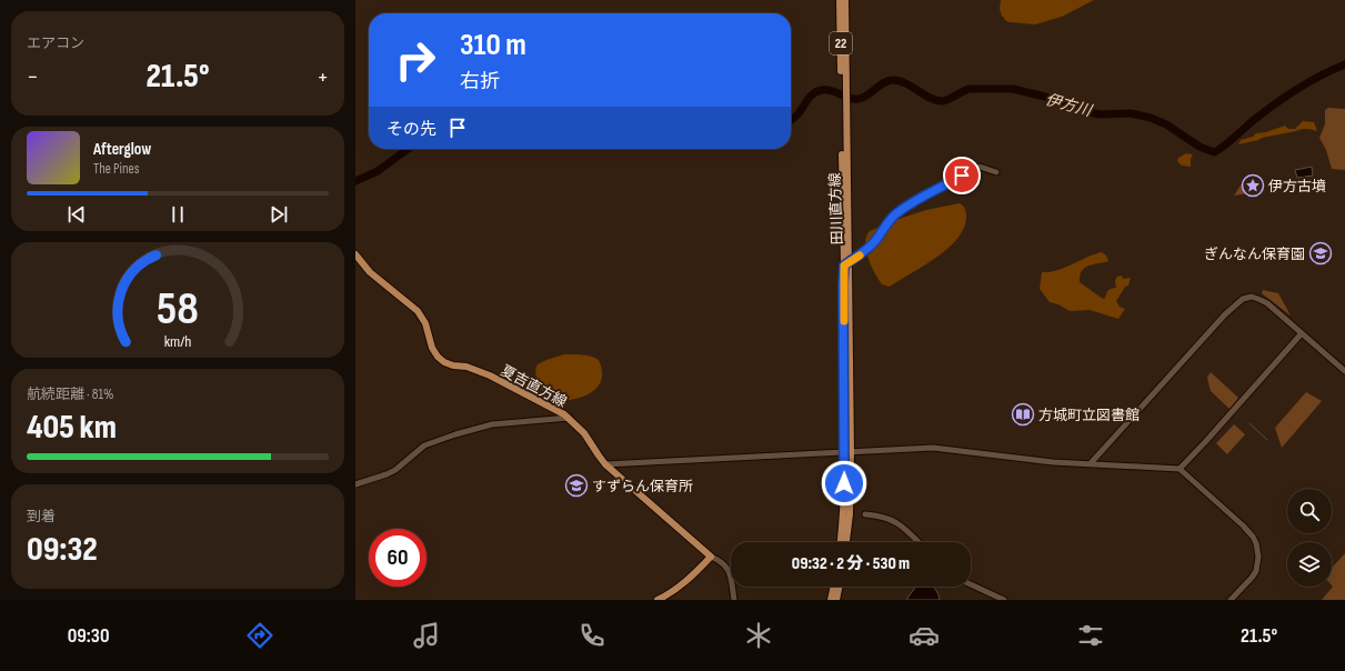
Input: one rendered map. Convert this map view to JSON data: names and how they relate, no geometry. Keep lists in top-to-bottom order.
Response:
{
  "streets": {
    "main road": ["22", "田川直方線", "夏吉直方線"]
  },
  "water": ["伊方川"],
  "places": {
    "place": ["伊方古墳"],
    "school or university": ["ぎんなん保育園", "すずらん保育所"],
    "library": ["方城町立図書館"]
  },
  "page": {
    "tile": [
      "エアコン",
      ["航続距離 · 81%", "405 km"],
      ["到着", "09:32"]
    ],
    "turn": ["310 m", "右折"],
    "heat": ["−", "21.5°", "+"],
    "then": "その先",
    "song": ["Afterglow", "The Pines"],
    "limit": "60",
    "trip": "09:32 · 2 分 · 530 m",
    "tabs": ["09:30", "21.5°"],
    "gauge": ["58", "km/h"]
  }
}
